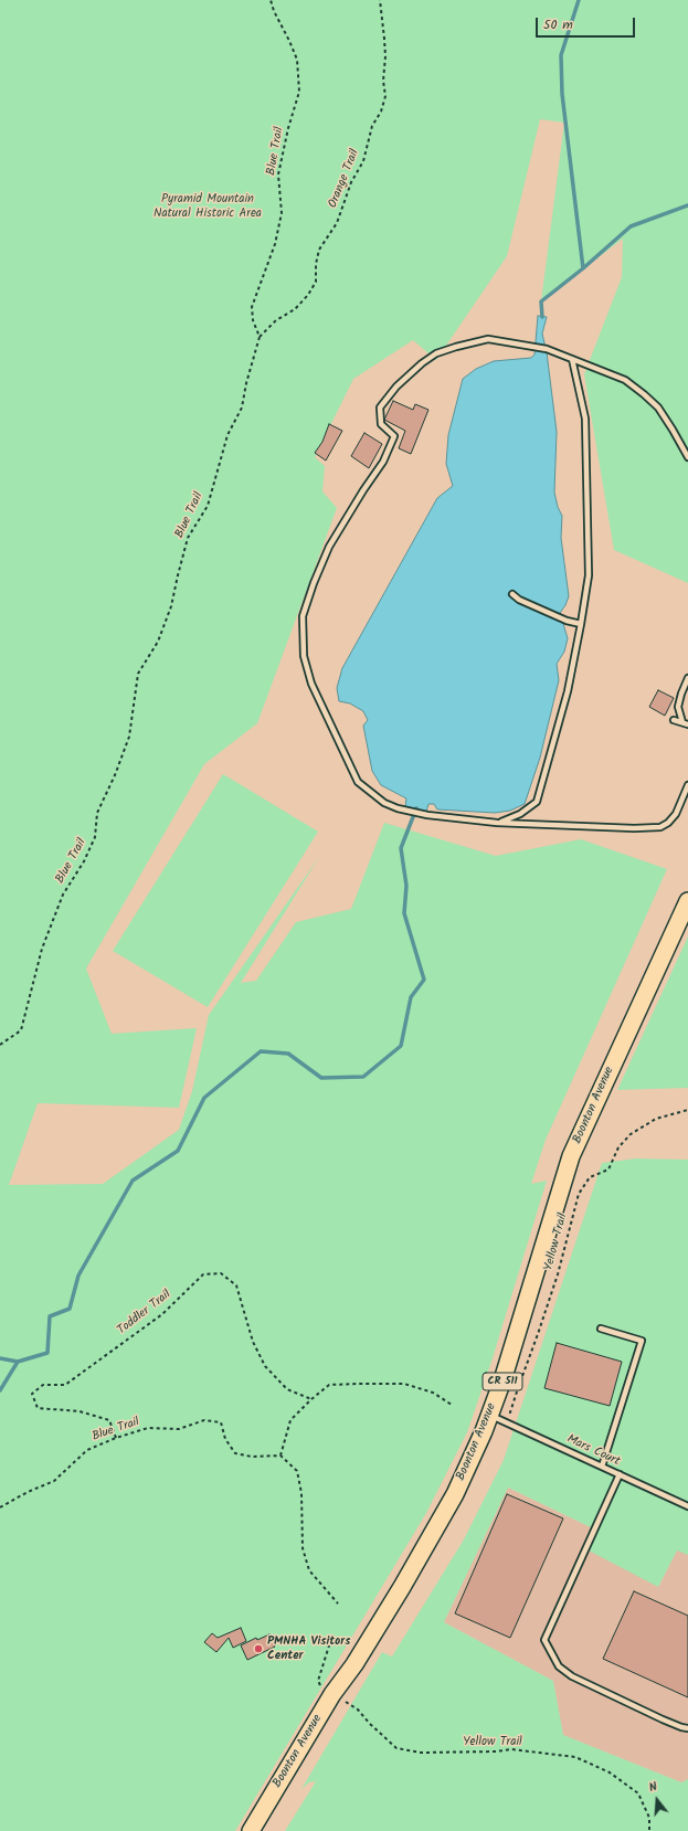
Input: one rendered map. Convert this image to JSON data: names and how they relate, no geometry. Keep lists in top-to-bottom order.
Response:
{
  "streets": {
    "main road": ["Boonton Avenue", "CR 511"],
    "lane": ["Mars Court"],
    "path": [
      "Blue Trail",
      "Orange Trail",
      "Yellow Trail",
      "Toddler Trail"
    ]
  },
  "crossings": [
    ["Blue Trail", "Orange Trail"],
    ["Blue Trail", "Toddler Trail"],
    ["Boonton Avenue", "Yellow Trail"],
    ["Boonton Avenue", "Mars Court"],
    ["Yellow Trail", "Mars Court"]
  ],
  "parks": ["Pyramid Mountain Natural Historic Area"],
  "places": ["PMNHA Visitors Center"],
  "scale_bar": "50 m",
  "north": "top"
}
